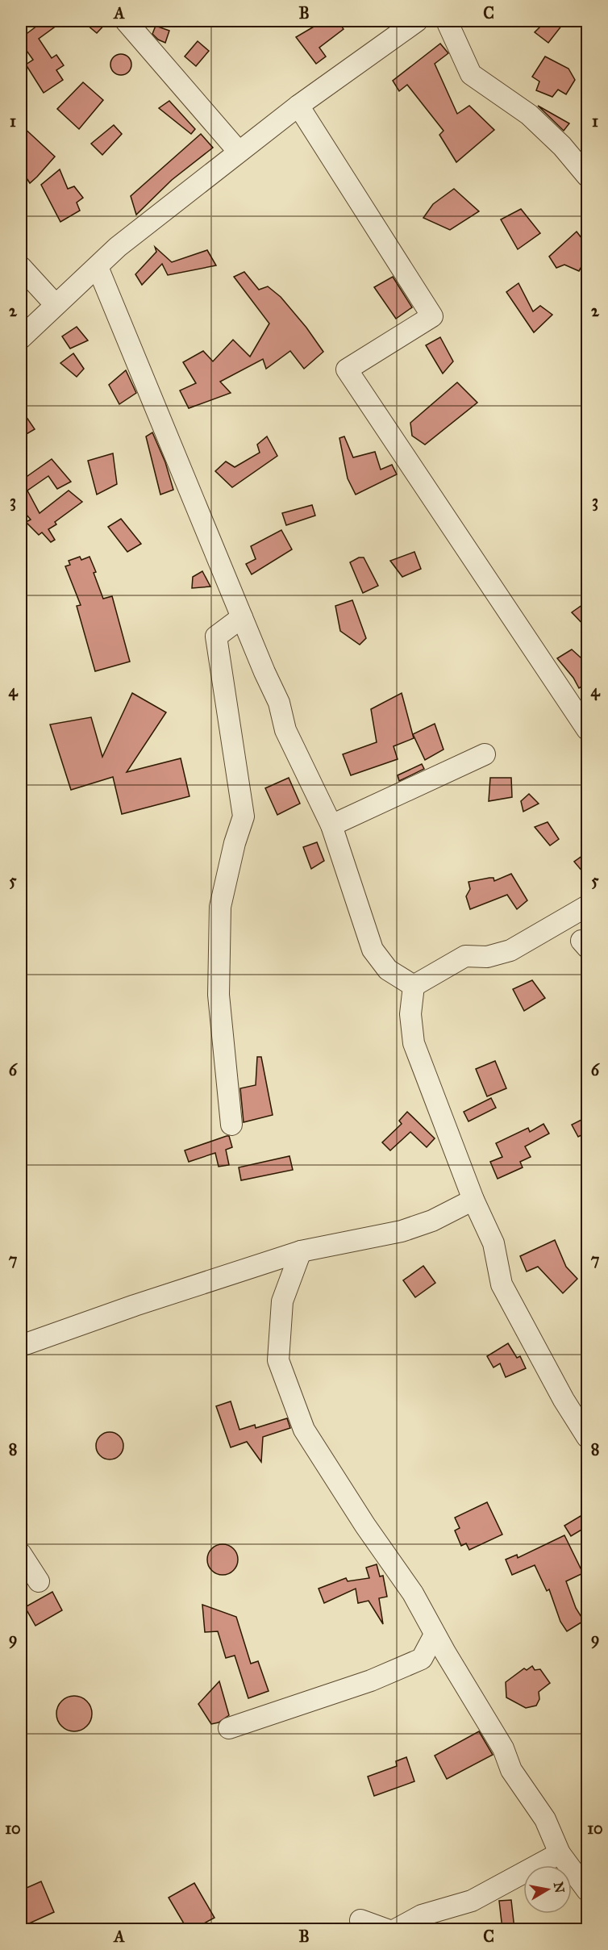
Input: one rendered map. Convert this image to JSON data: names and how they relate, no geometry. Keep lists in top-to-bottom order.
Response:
{
  "north": "right",
  "grid": {
    "columns": ["A", "B", "C"],
    "rows": [
      "1",
      "2",
      "3",
      "4",
      "5",
      "6",
      "7",
      "8",
      "9",
      "10"
    ]
  }
}
